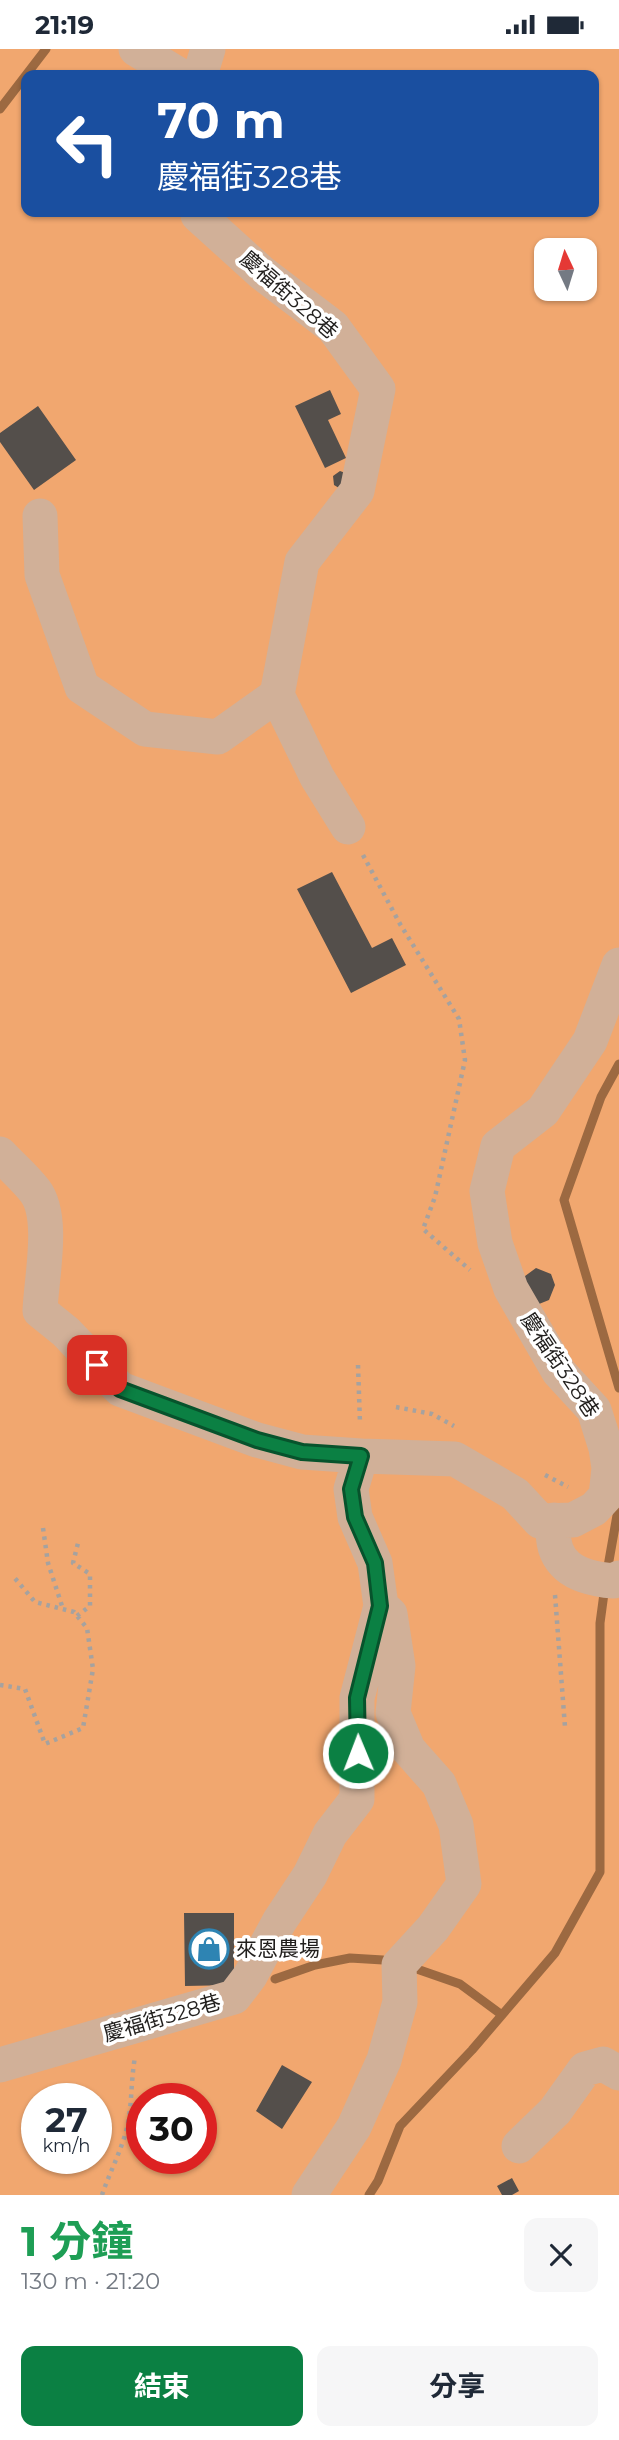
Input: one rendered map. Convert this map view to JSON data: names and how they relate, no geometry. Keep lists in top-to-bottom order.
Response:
{
  "streets": {
    "street": ["慶福街328巷"]
  },
  "places": {
    "shop": ["來恩農場"]
  },
  "north": "top",
  "page": {
    "status": "21:19",
    "turn": ["70 m", "慶福街328巷"],
    "speed": "27 km/h",
    "limit": "30",
    "heading": ["1 分鐘", "130 m · 21:20"],
    "buttons": ["結束", "分享"]
  }
}
